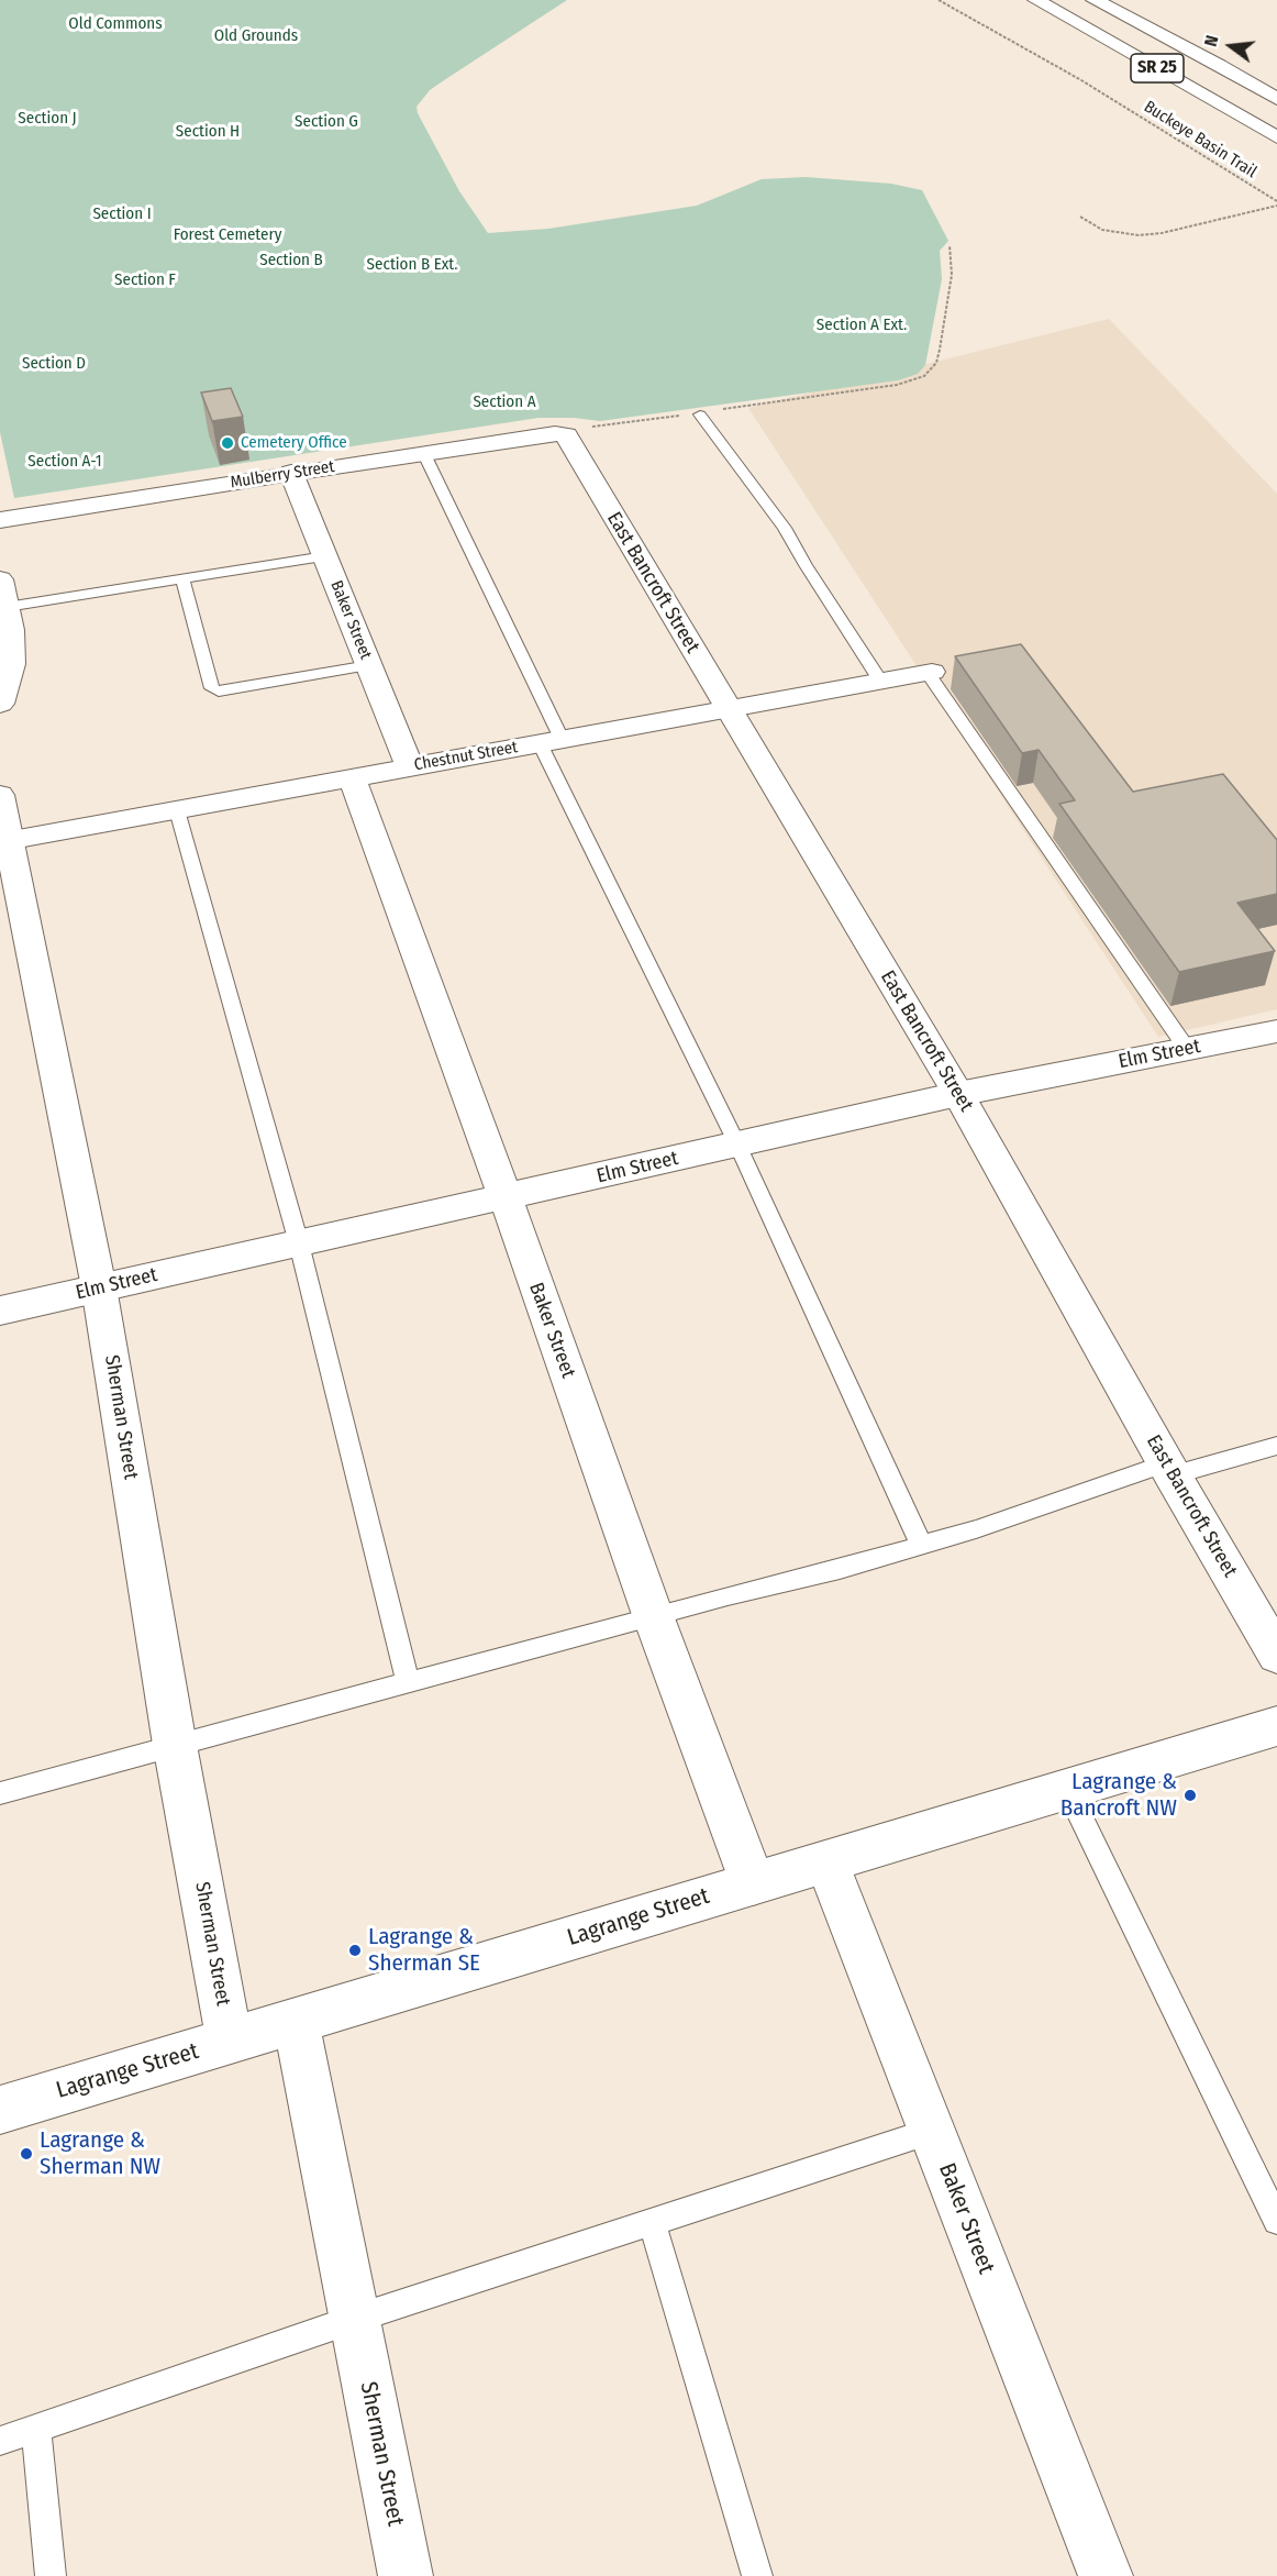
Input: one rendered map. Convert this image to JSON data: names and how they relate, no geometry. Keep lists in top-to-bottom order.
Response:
{
  "streets": {
    "street": [
      "SR 25",
      "Mulberry Street",
      "East Bancroft Street",
      "Baker Street",
      "Chestnut Street",
      "Elm Street",
      "Sherman Street",
      "Lagrange Street"
    ],
    "path": ["Buckeye Basin Trail"]
  },
  "crossings": [
    ["Mulberry Street", "East Bancroft Street"],
    ["Mulberry Street", "Baker Street"],
    ["East Bancroft Street", "Chestnut Street"],
    ["East Bancroft Street", "Elm Street"],
    ["Baker Street", "Chestnut Street"],
    ["Baker Street", "Elm Street"],
    ["Baker Street", "Lagrange Street"],
    ["Chestnut Street", "Sherman Street"],
    ["Elm Street", "Sherman Street"],
    ["Sherman Street", "Lagrange Street"]
  ],
  "parks": [
    "Old Commons",
    "Old Grounds",
    "Section J",
    "Section G",
    "Section H",
    "Section I",
    "Forest Cemetery",
    "Section B",
    "Section B Ext.",
    "Section F",
    "Section A Ext.",
    "Section D",
    "Section A",
    "Section A-1"
  ],
  "places": [
    "Cemetery Office",
    "Lagrange & Bancroft NW",
    "Lagrange & Sherman SE",
    "Lagrange & Sherman NW"
  ],
  "north": "left"
}
